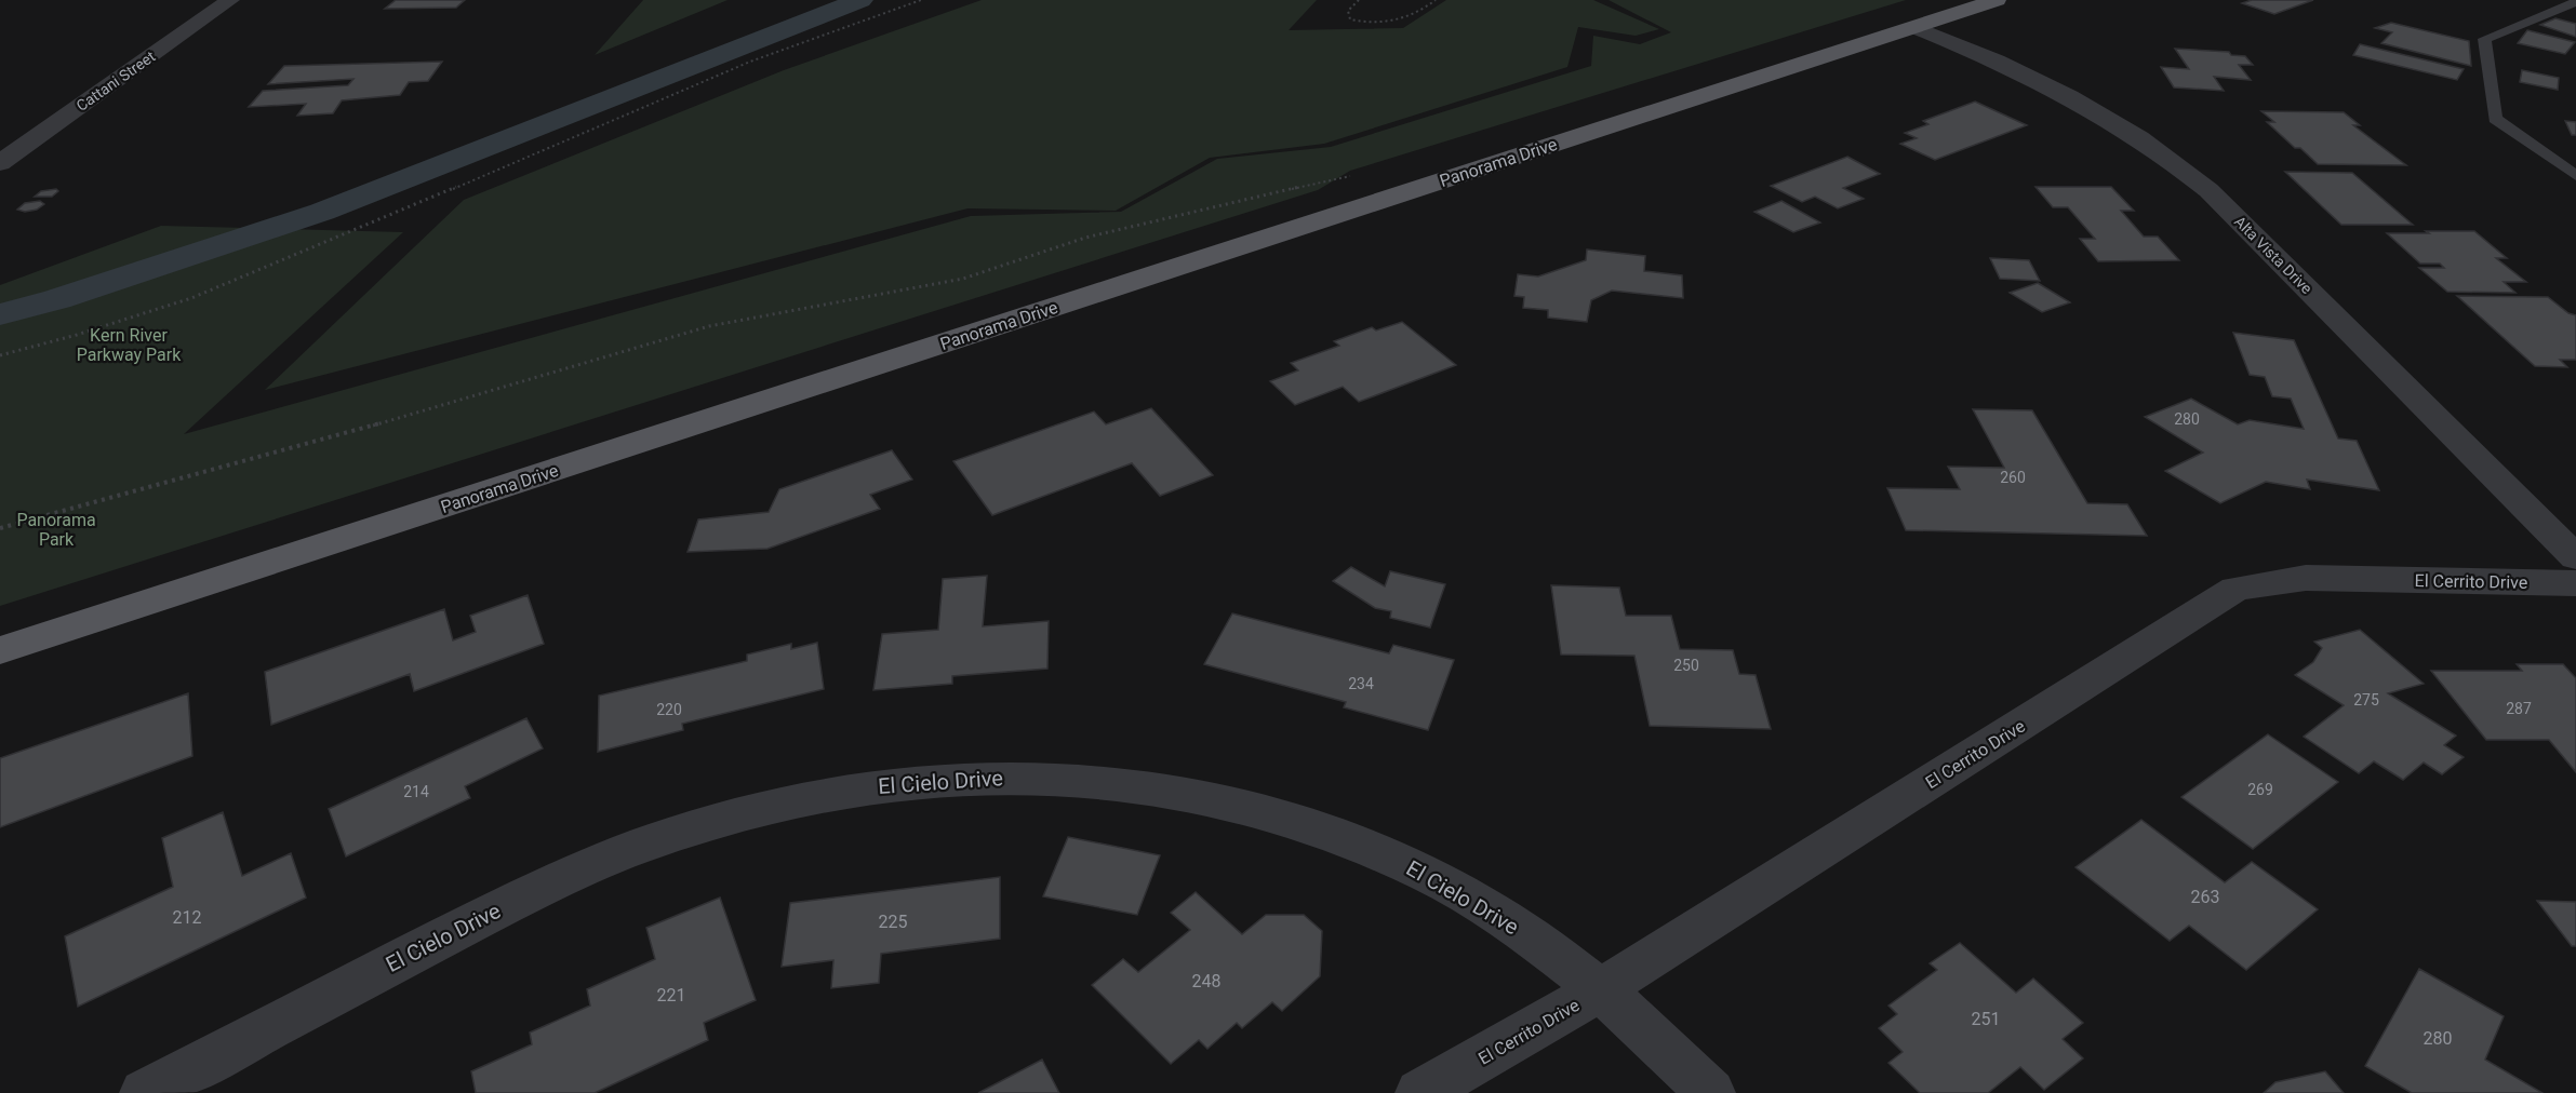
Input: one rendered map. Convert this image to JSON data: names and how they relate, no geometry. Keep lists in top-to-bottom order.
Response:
{
  "streets": {
    "main road": ["Panorama Drive"],
    "street": [
      "Cattani Street",
      "Alta Vista Drive",
      "El Cerrito Drive",
      "El Cielo Drive"
    ]
  },
  "crossings": [
    ["Panorama Drive", "Alta Vista Drive"],
    ["El Cerrito Drive", "El Cielo Drive"]
  ],
  "parks": ["Kern River Parkway Park", "Panorama Park"],
  "house_numbers": [
    "280",
    "260",
    "250",
    "234",
    "275",
    "287",
    "220",
    "269",
    "214",
    "263",
    "212",
    "225",
    "248",
    "221",
    "251",
    "280"
  ]
}
